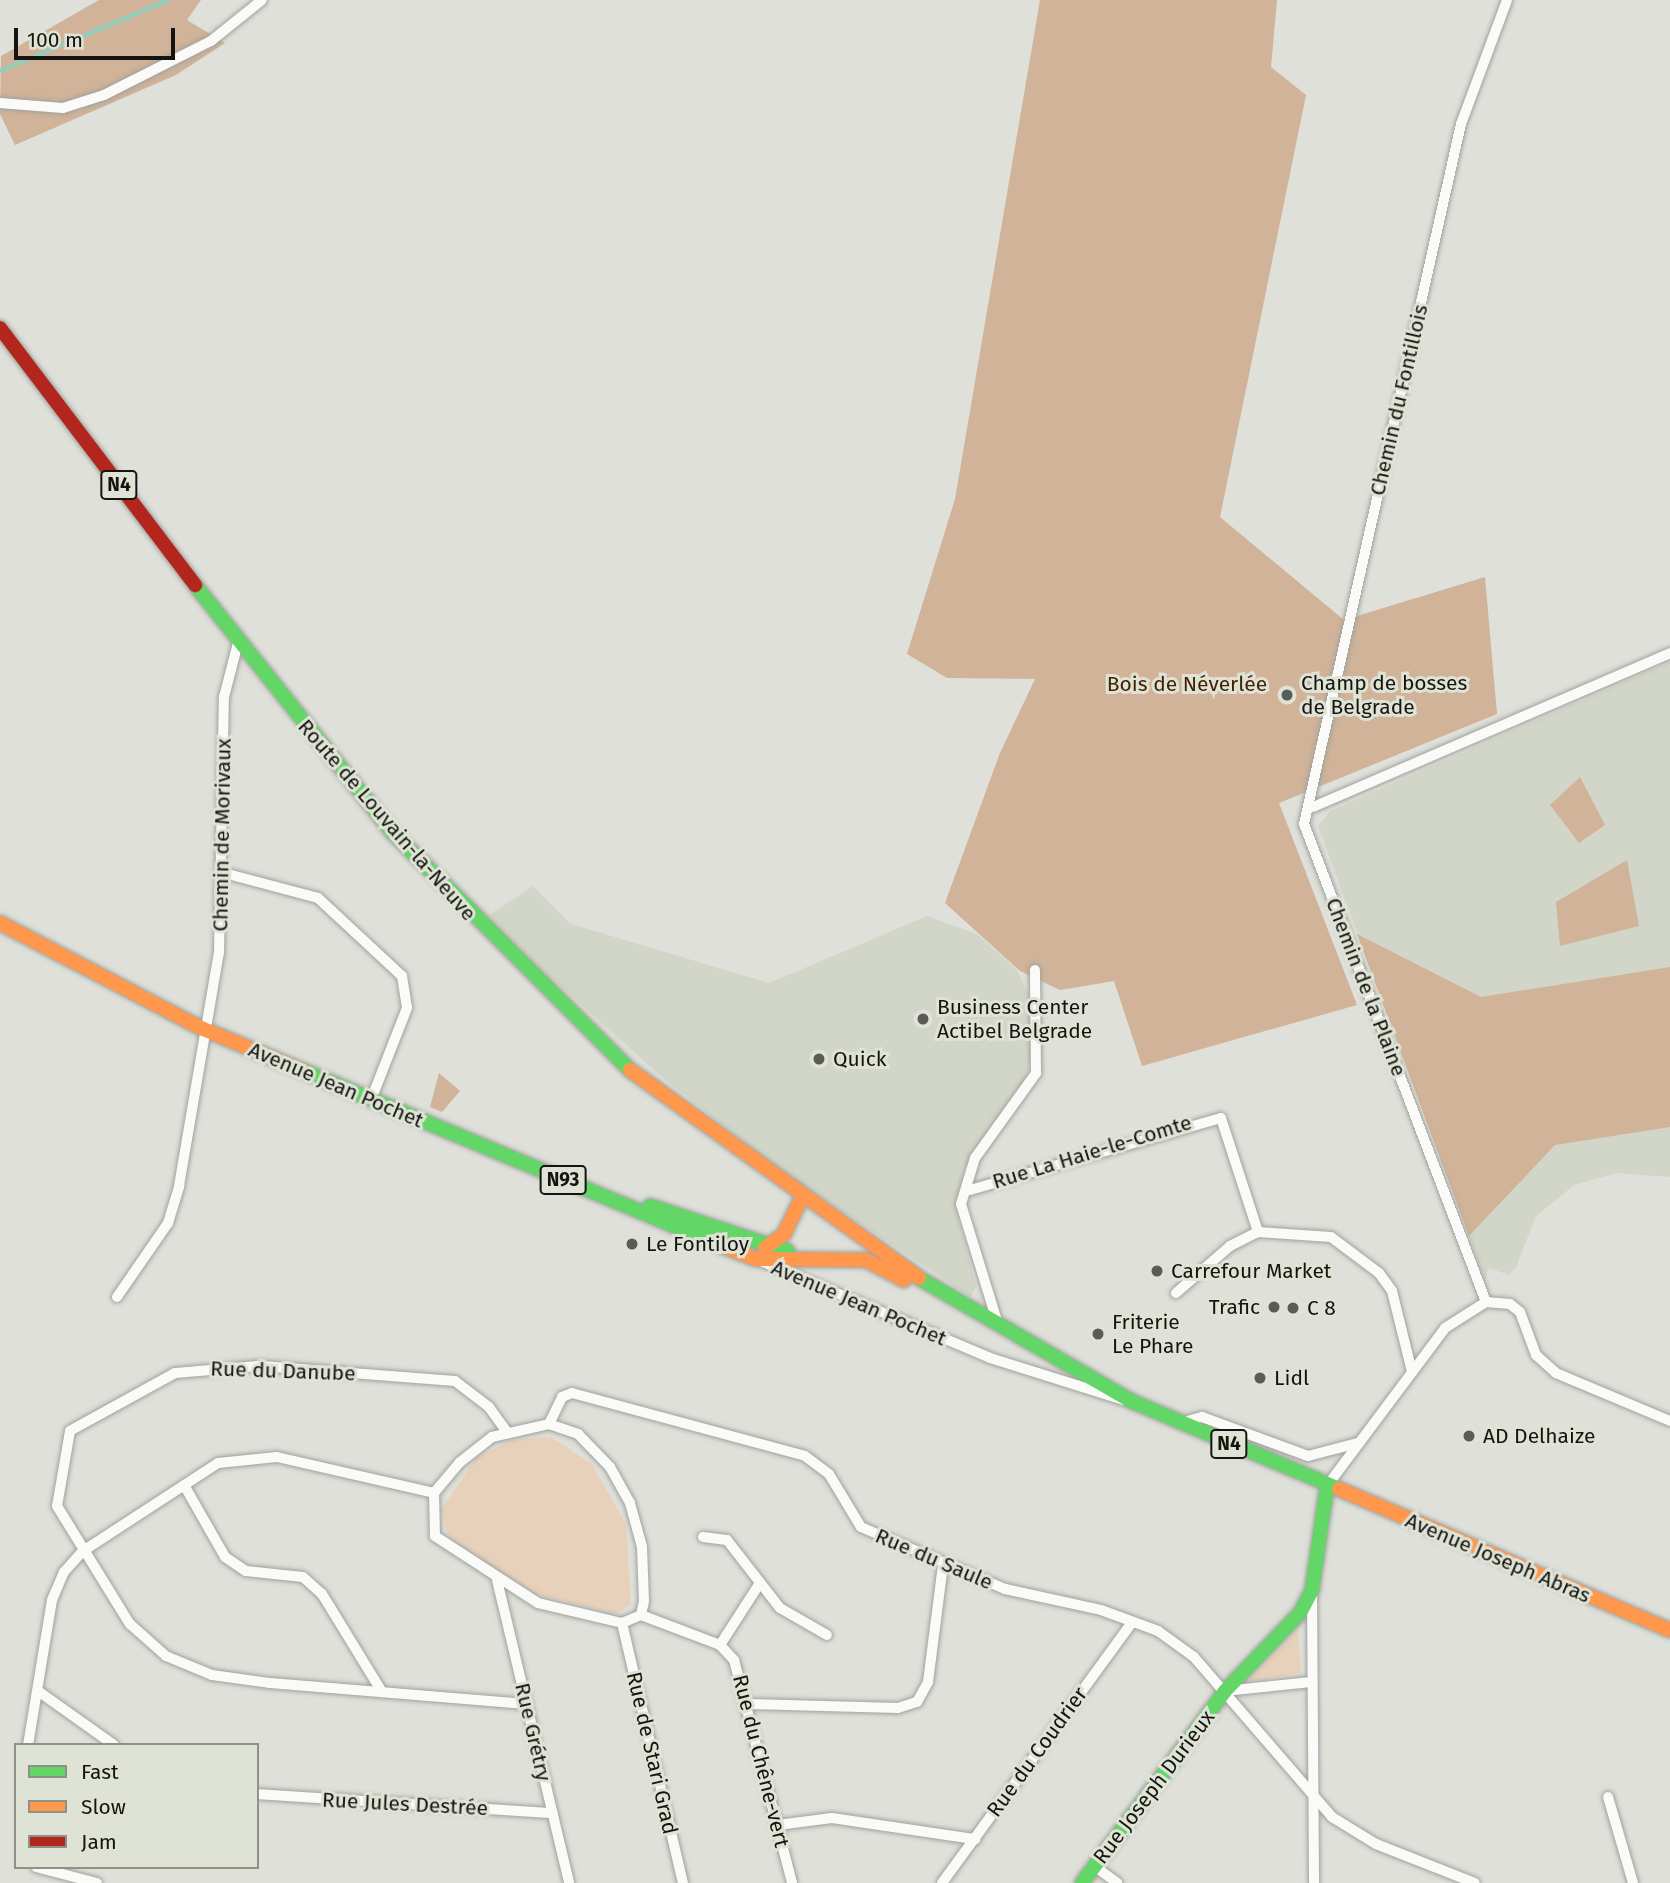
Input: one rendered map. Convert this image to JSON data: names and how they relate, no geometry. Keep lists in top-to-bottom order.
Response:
{
  "streets": {
    "main road": [
      "N4",
      "Route de Louvain-la-Neuve",
      "Avenue Jean Pochet",
      "N93",
      "Avenue Joseph Abras",
      "Rue Joseph Durieux"
    ],
    "street": [
      "Chemin du Fontillois",
      "Chemin de Morivaux",
      "Chemin de la Plaine",
      "Rue La Haie-le-Comte",
      "Rue du Danube",
      "Rue du Saule",
      "Rue Grétry",
      "Rue du Coudrier",
      "Rue de Stari Grad",
      "Rue du Chêne-vert",
      "Rue Jules Destrée"
    ]
  },
  "crossings": [
    ["Chemin du Fontillois", "Chemin de la Plaine"],
    ["N4", "Route de Louvain-la-Neuve"],
    ["N4", "Avenue Jean Pochet"],
    ["N4", "N93"],
    ["Route de Louvain-la-Neuve", "Chemin de Morivaux"],
    ["Route de Louvain-la-Neuve", "N93"],
    ["Chemin de Morivaux", "Avenue Jean Pochet"],
    ["Chemin de Morivaux", "N93"],
    ["Avenue Jean Pochet", "N93"],
    ["Avenue Jean Pochet", "Avenue Joseph Abras"],
    ["Rue du Danube", "Rue du Saule"],
    ["Rue du Danube", "Rue Grétry"],
    ["Rue du Danube", "Rue de Stari Grad"],
    ["Rue du Saule", "Rue Grétry"],
    ["Rue du Saule", "Rue du Coudrier"],
    ["Rue du Saule", "Rue de Stari Grad"],
    ["Rue du Saule", "Rue Joseph Durieux"],
    ["Rue Grétry", "Rue de Stari Grad"],
    ["Rue Grétry", "Rue Jules Destrée"]
  ],
  "parks": ["Bois de Néverlée"],
  "places": [
    "Champ de bosses de Belgrade",
    "Business Center Actibel Belgrade",
    "Quick",
    "Le Fontiloy",
    "Carrefour Market",
    "Trafic",
    "C 8",
    "Friterie Le Phare",
    "Lidl",
    "AD Delhaize"
  ],
  "legend": ["Fast", "Slow", "Jam"],
  "scale_bar": "100 m"
}
